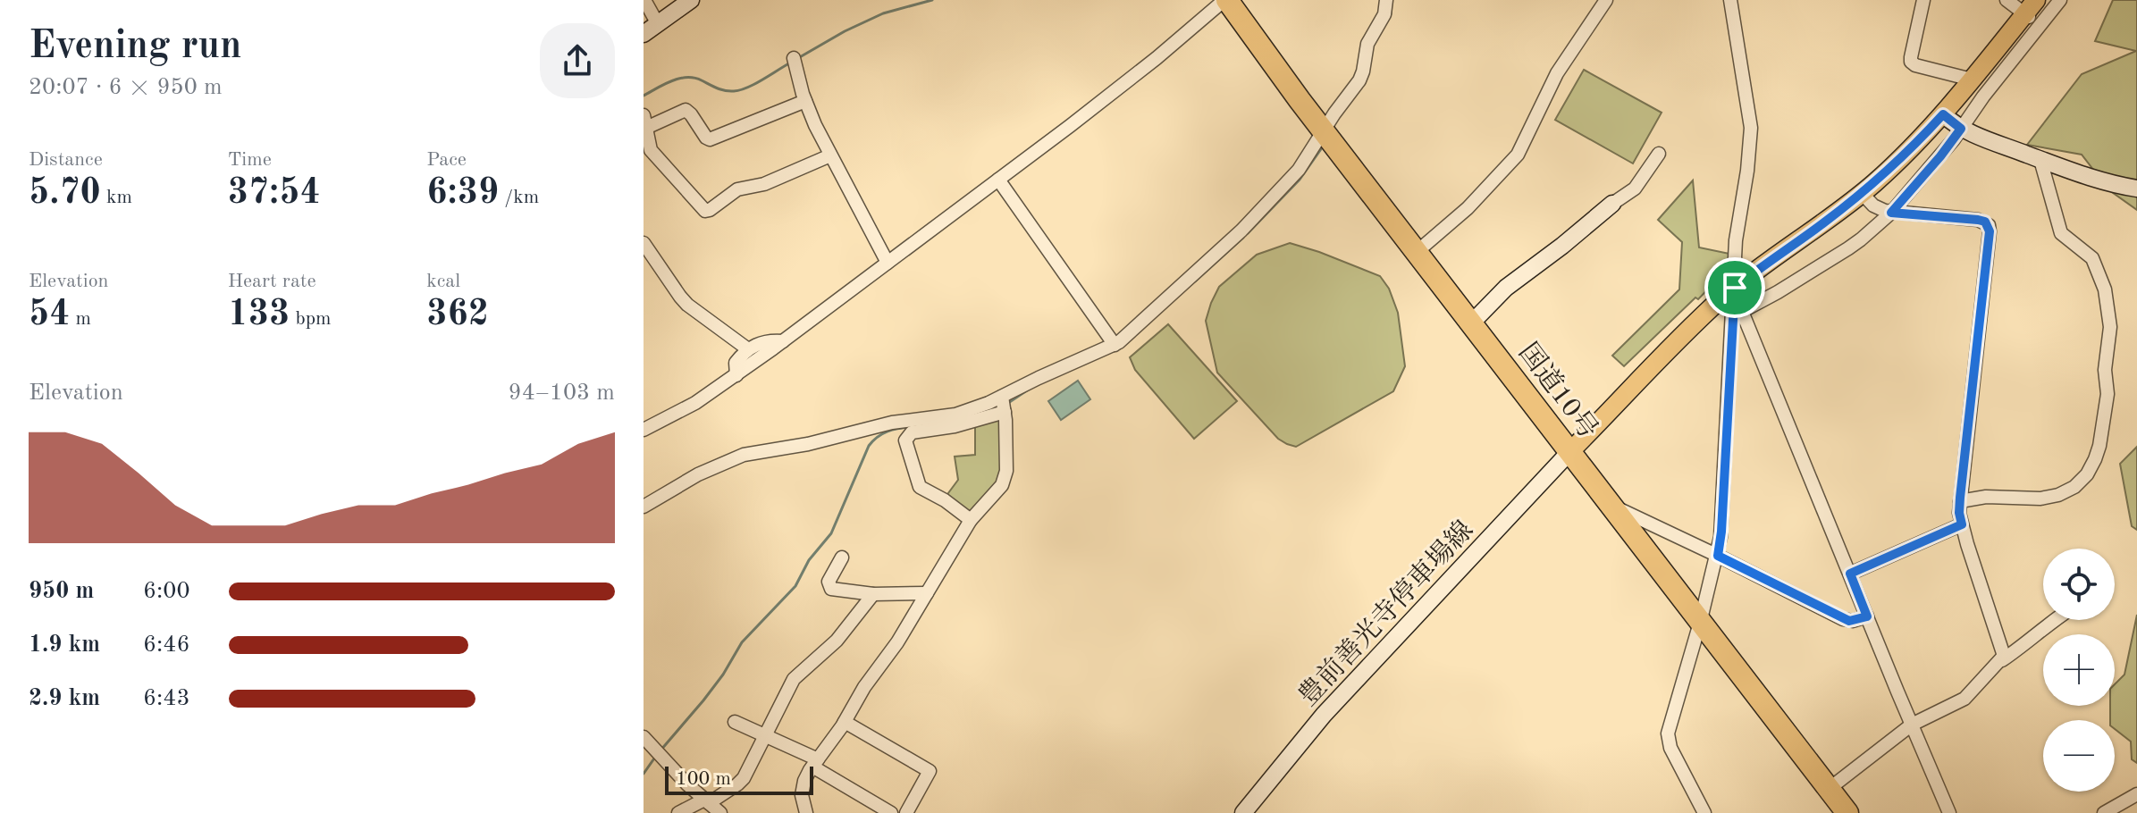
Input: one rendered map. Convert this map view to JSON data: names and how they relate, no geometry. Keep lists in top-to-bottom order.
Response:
{
  "streets": {
    "highway": ["国道10号"],
    "main road": ["豊前善光寺停車場線"]
  },
  "crossings": [
    ["国道10号", "豊前善光寺停車場線"]
  ],
  "scale_bar": "100 m",
  "page": {
    "heading": ["Evening run", "20:07 · 6 × 950 m"],
    "stats": [
      ["Distance", "5.70 km"],
      ["Time", "37:54"],
      ["Pace", "6:39 /km"],
      ["Elevation", "54 m"],
      ["Heart rate", "133 bpm"],
      ["kcal", "362"]
    ],
    "chart": ["Elevation", "94–103 m"],
    "map_buttons": ["+", "−"],
    "list": [
      {
        "name": "950 m",
        "note": "6:00"
      },
      {
        "name": "1.9 km",
        "note": "6:46"
      },
      {
        "name": "2.9 km",
        "note": "6:43"
      }
    ],
    "scale": "100 m"
  }
}
